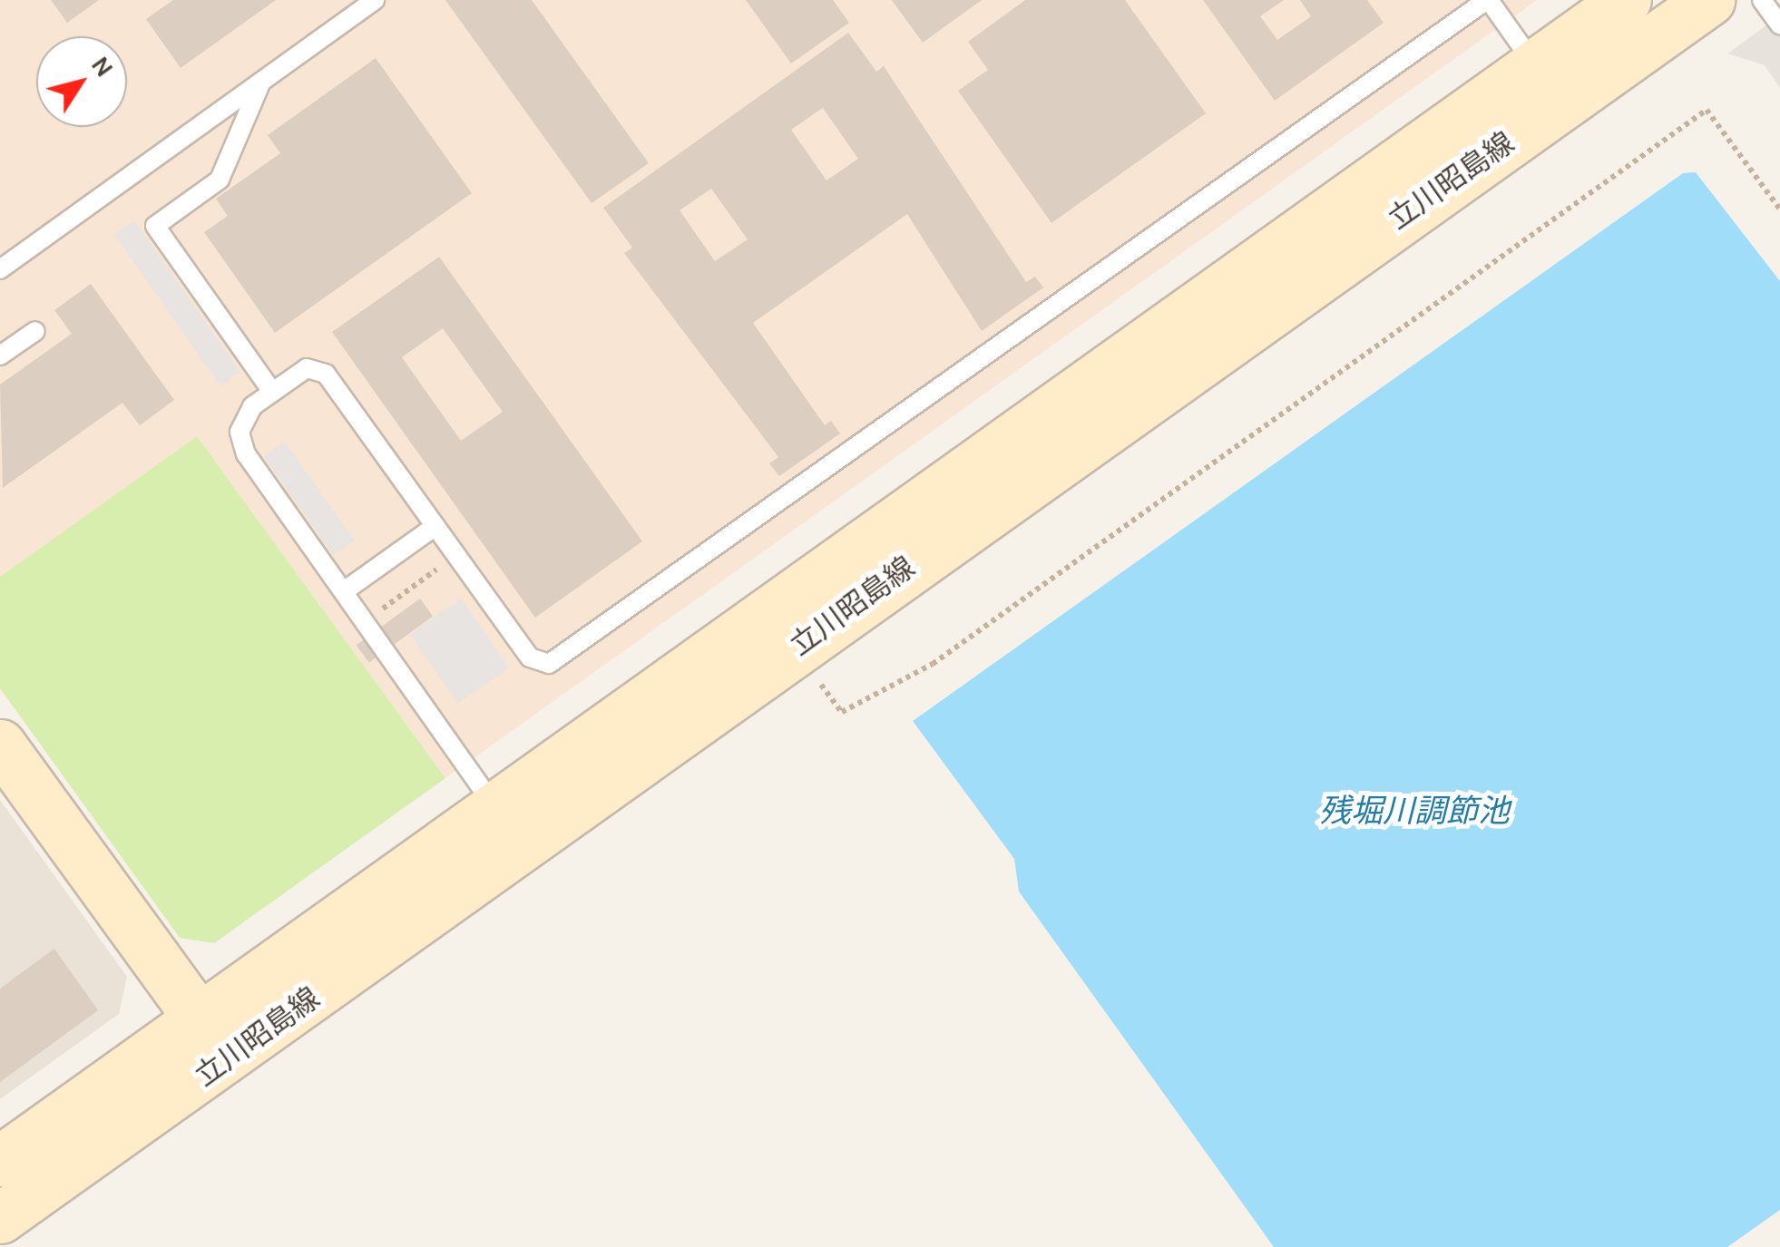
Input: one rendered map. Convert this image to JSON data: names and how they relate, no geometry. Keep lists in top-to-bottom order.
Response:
{
  "streets": {
    "main road": ["立川昭島線"]
  },
  "water": ["残堀川調節池"],
  "north": "top right"
}
